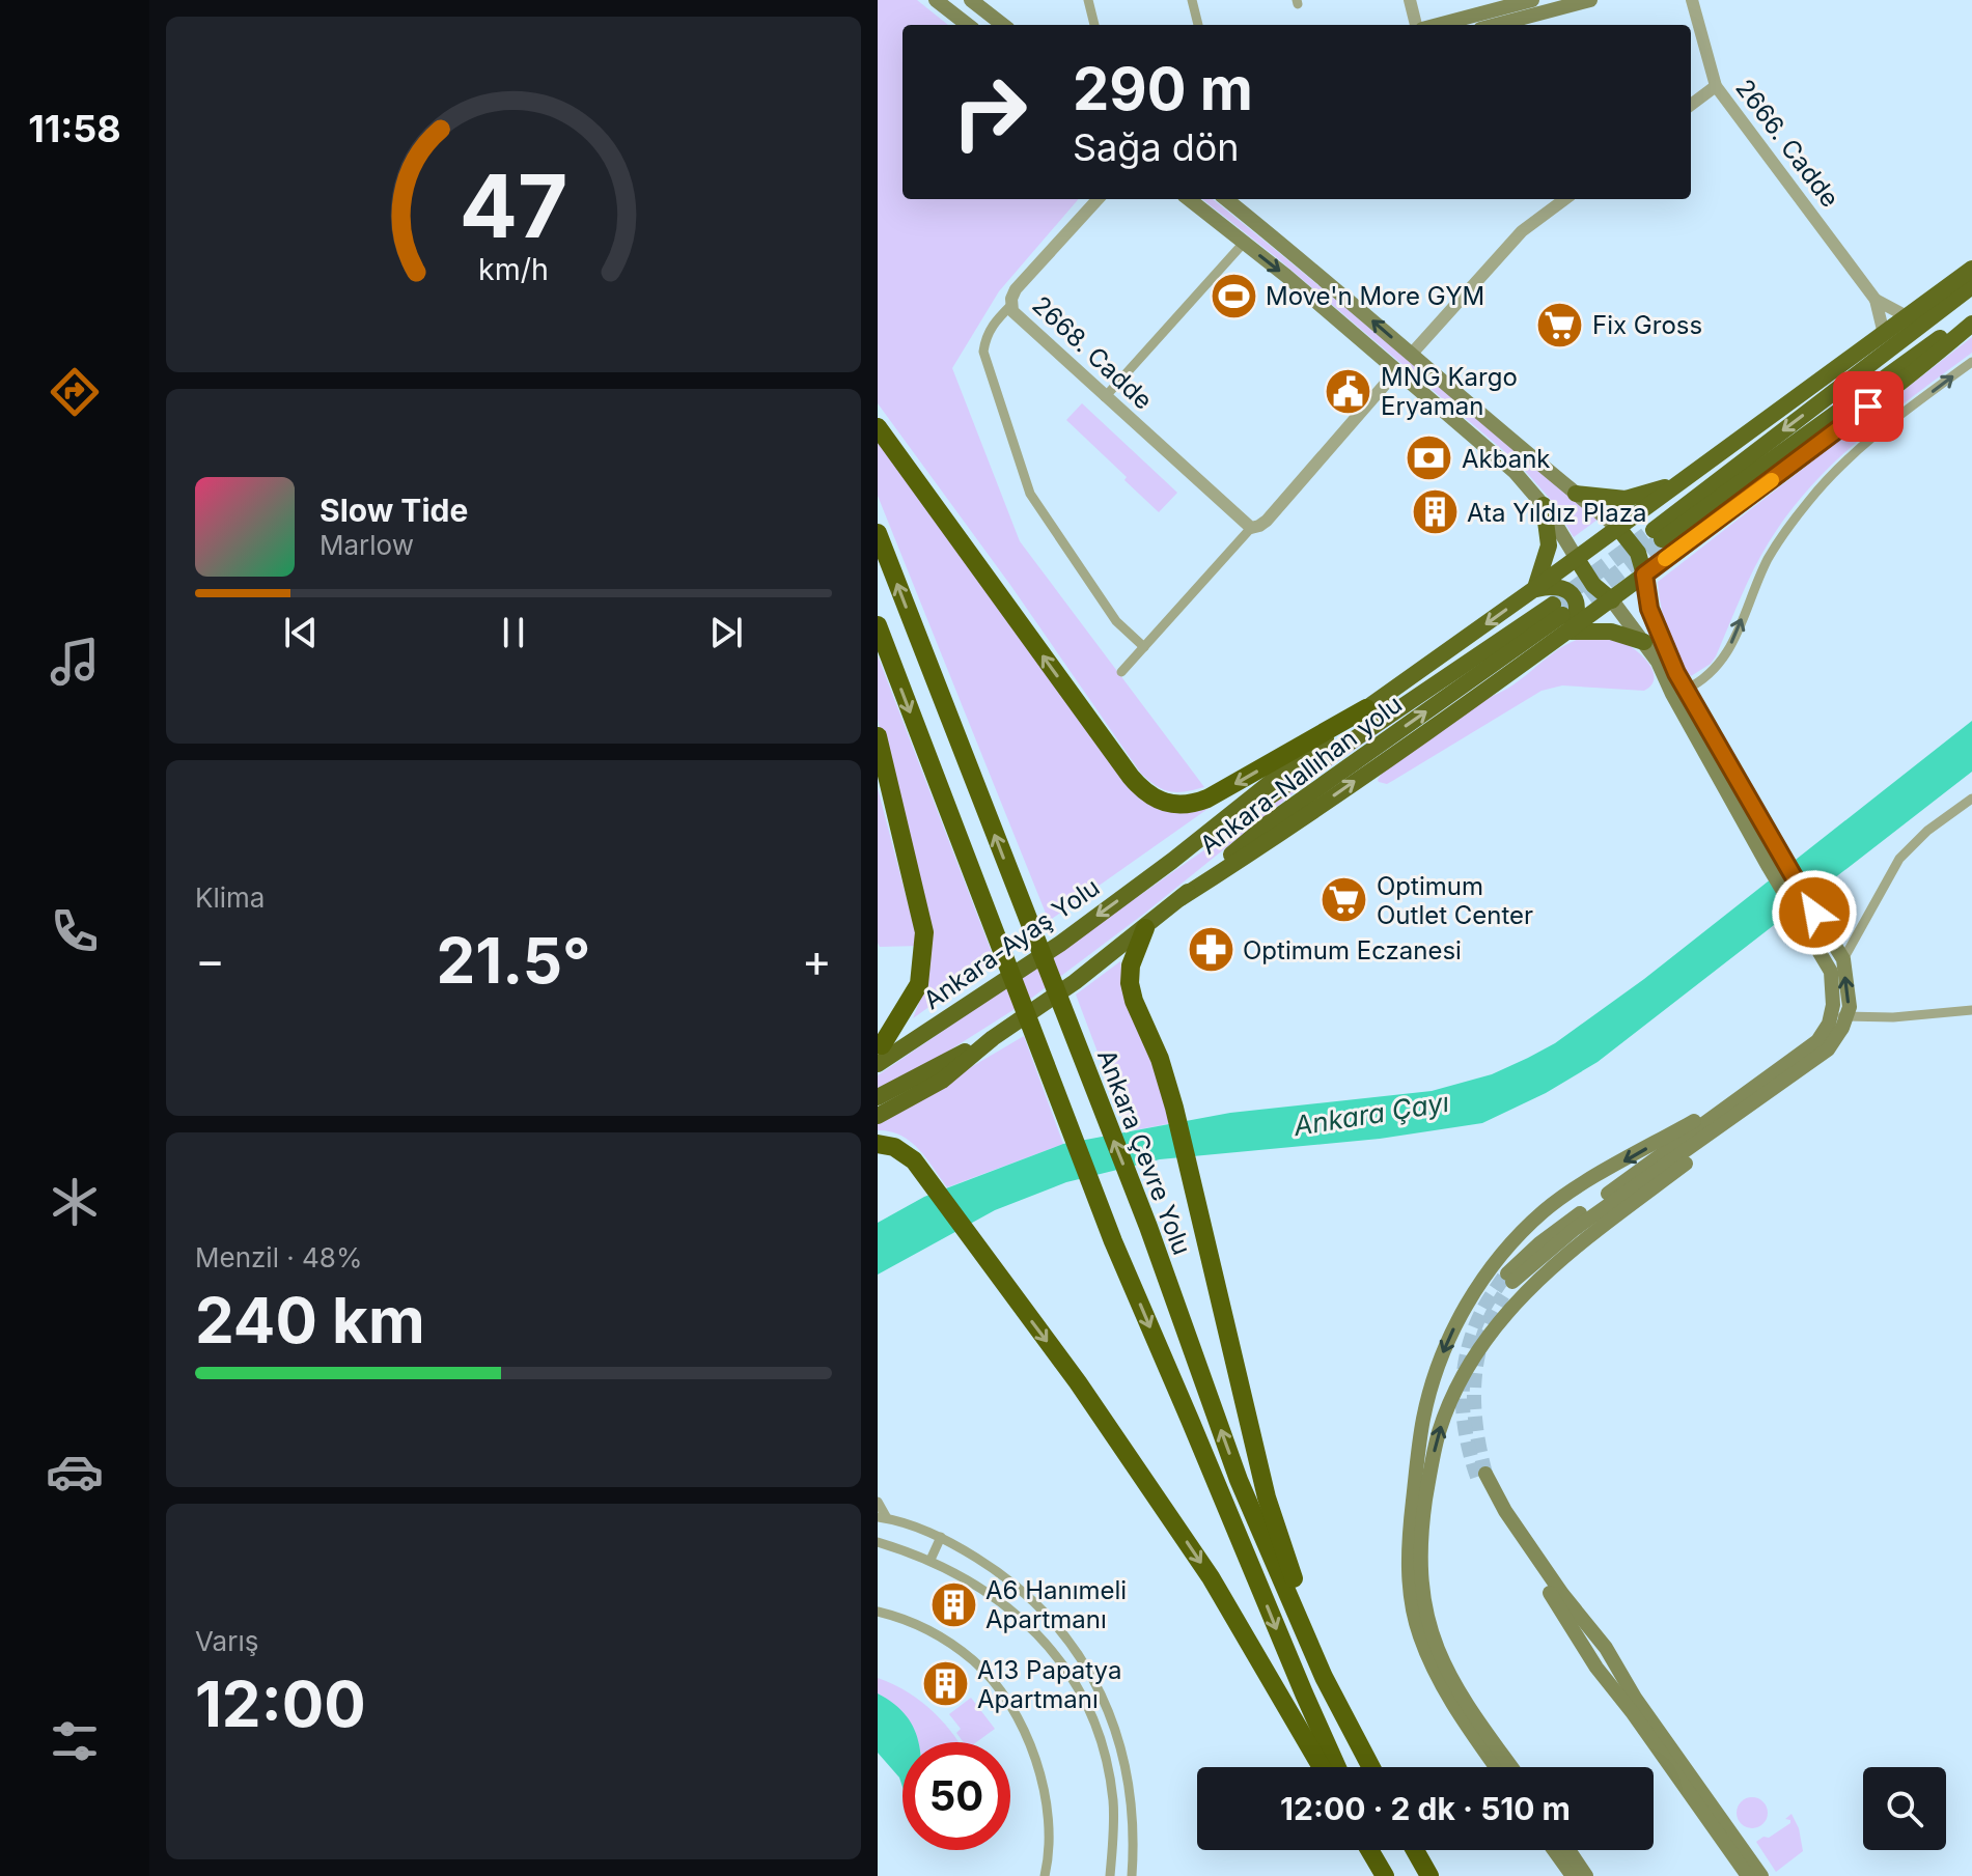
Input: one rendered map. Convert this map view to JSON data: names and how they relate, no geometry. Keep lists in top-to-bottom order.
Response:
{
  "streets": {
    "highway": ["Ankara-Nallıhan yolu", "Ankara-Ayaş Yolu", "Ankara Çevre Yolu"],
    "street": ["2666. Cadde", "2668. Cadde"]
  },
  "crossings": [
    ["Ankara-Nallıhan yolu", "Ankara-Ayaş Yolu"]
  ],
  "water": ["Ankara Çayı"],
  "places": {
    "sports": ["Move'n More GYM"],
    "supermarket": ["Fix Gross", "Optimum Outlet Center"],
    "public building": ["MNG Kargo Eryaman"],
    "bank": ["Akbank"],
    "building": ["Ata Yıldız Plaza", "A6 Hanımeli Apartmanı", "A13 Papatya Apartmanı"],
    "pharmacy": ["Optimum Eczanesi"]
  },
  "page": {
    "tabs": "11:58",
    "turn": ["290 m", "Sağa dön"],
    "song": ["Slow Tide", "Marlow"],
    "tile": [
      "Klima",
      ["Menzil · 48%", "240 km"],
      ["Varış", "12:00"]
    ],
    "heat": ["−", "21.5°", "+"],
    "limit": "50",
    "trip": "12:00 · 2 dk · 510 m",
    "gauge": ["47", "km/h"]
  }
}
